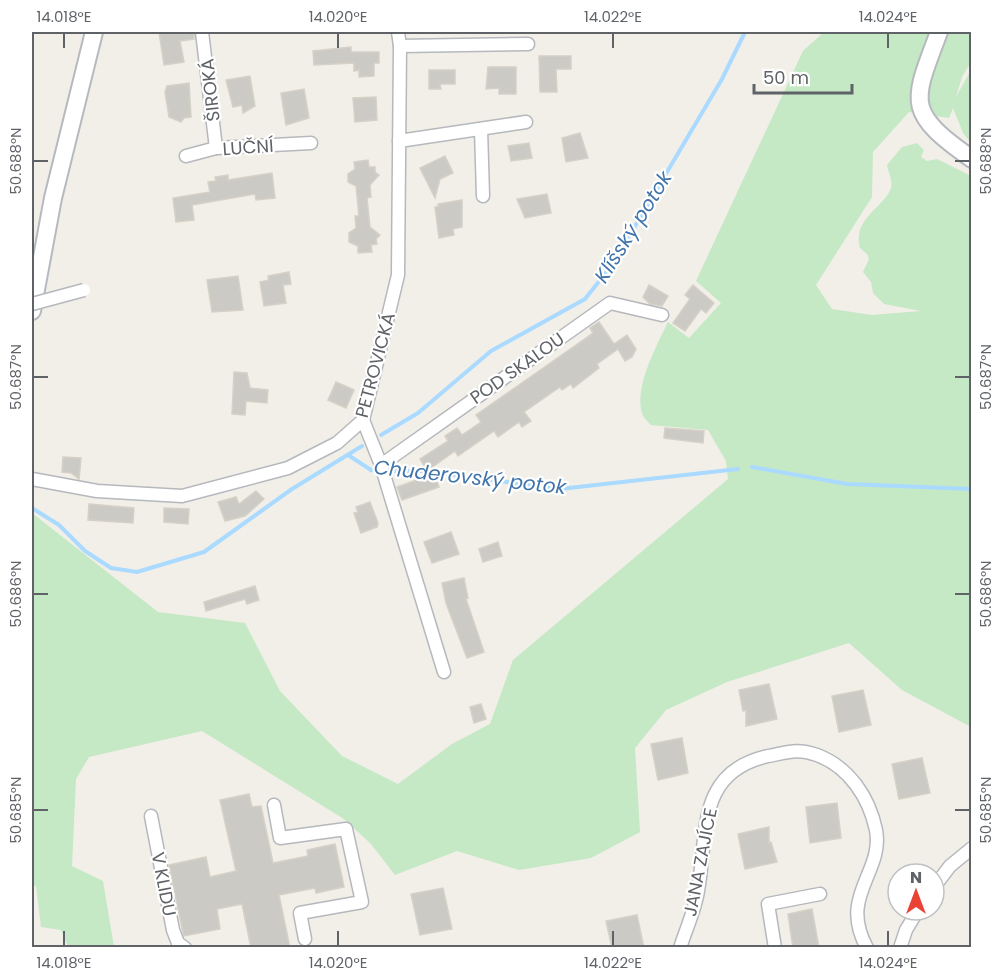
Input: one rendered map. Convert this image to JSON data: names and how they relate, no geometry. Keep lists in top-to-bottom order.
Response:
{
  "streets": {
    "street": [
      "ŠIROKÁ",
      "LUČNÍ",
      "PETROVICKÁ",
      "POD SKALOU",
      "JANA ZAJÍCE",
      "V KLIDU"
    ]
  },
  "crossings": [
    ["ŠIROKÁ", "LUČNÍ"]
  ],
  "water": ["Klíšský potok", "Chuderovský potok"],
  "scale_bar": "50 m",
  "north": "top",
  "coordinates": [
    "14.018°E",
    "14.020°E",
    "14.022°E",
    "14.024°E",
    "50.688°N",
    "50.687°N",
    "50.686°N",
    "50.685°N"
  ]
}
